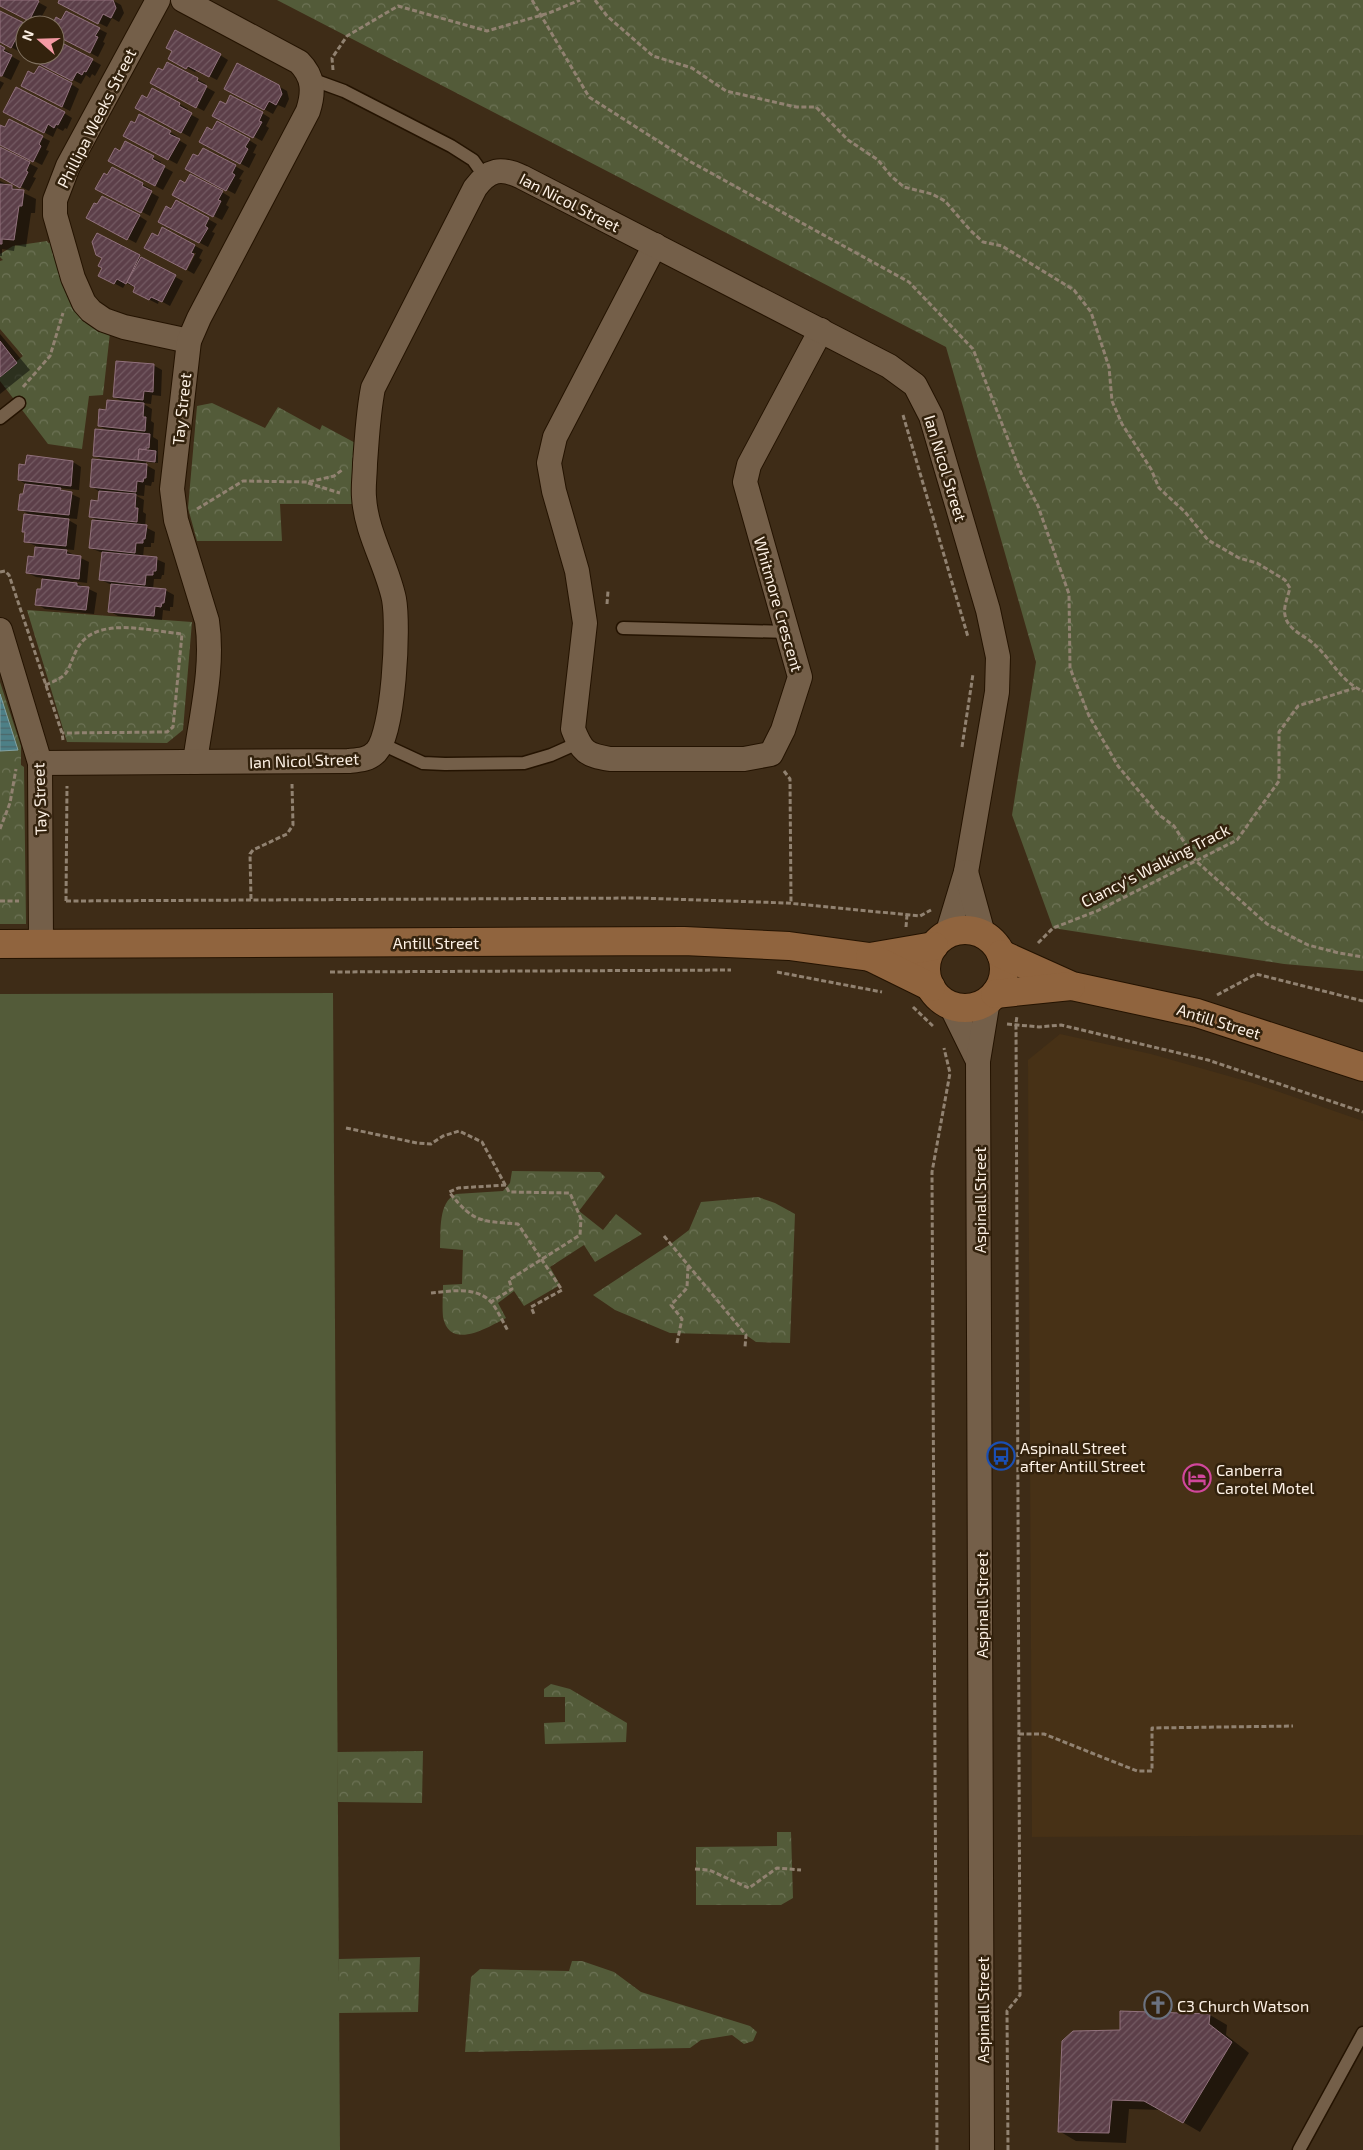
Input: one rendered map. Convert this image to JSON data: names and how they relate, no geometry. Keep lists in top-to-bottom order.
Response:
{
  "streets": {
    "main road": ["Antill Street"],
    "street": [
      "Phillipa Weeks Street",
      "Ian Nicol Street",
      "Tay Street",
      "Whitmore Crescent",
      "Aspinall Street"
    ],
    "path": ["Clancy's Walking Track"]
  },
  "crossings": [
    ["Phillipa Weeks Street", "Tay Street"],
    ["Ian Nicol Street", "Tay Street"],
    ["Ian Nicol Street", "Whitmore Crescent"],
    ["Ian Nicol Street", "Antill Street"],
    ["Ian Nicol Street", "Aspinall Street"],
    ["Tay Street", "Antill Street"],
    ["Antill Street", "Aspinall Street"]
  ],
  "places": {
    "bus stop": ["Aspinall Street after Antill Street"],
    "hotel": ["Canberra Carotel Motel"],
    "church": ["C3 Church Watson"]
  },
  "north": "left"
}
